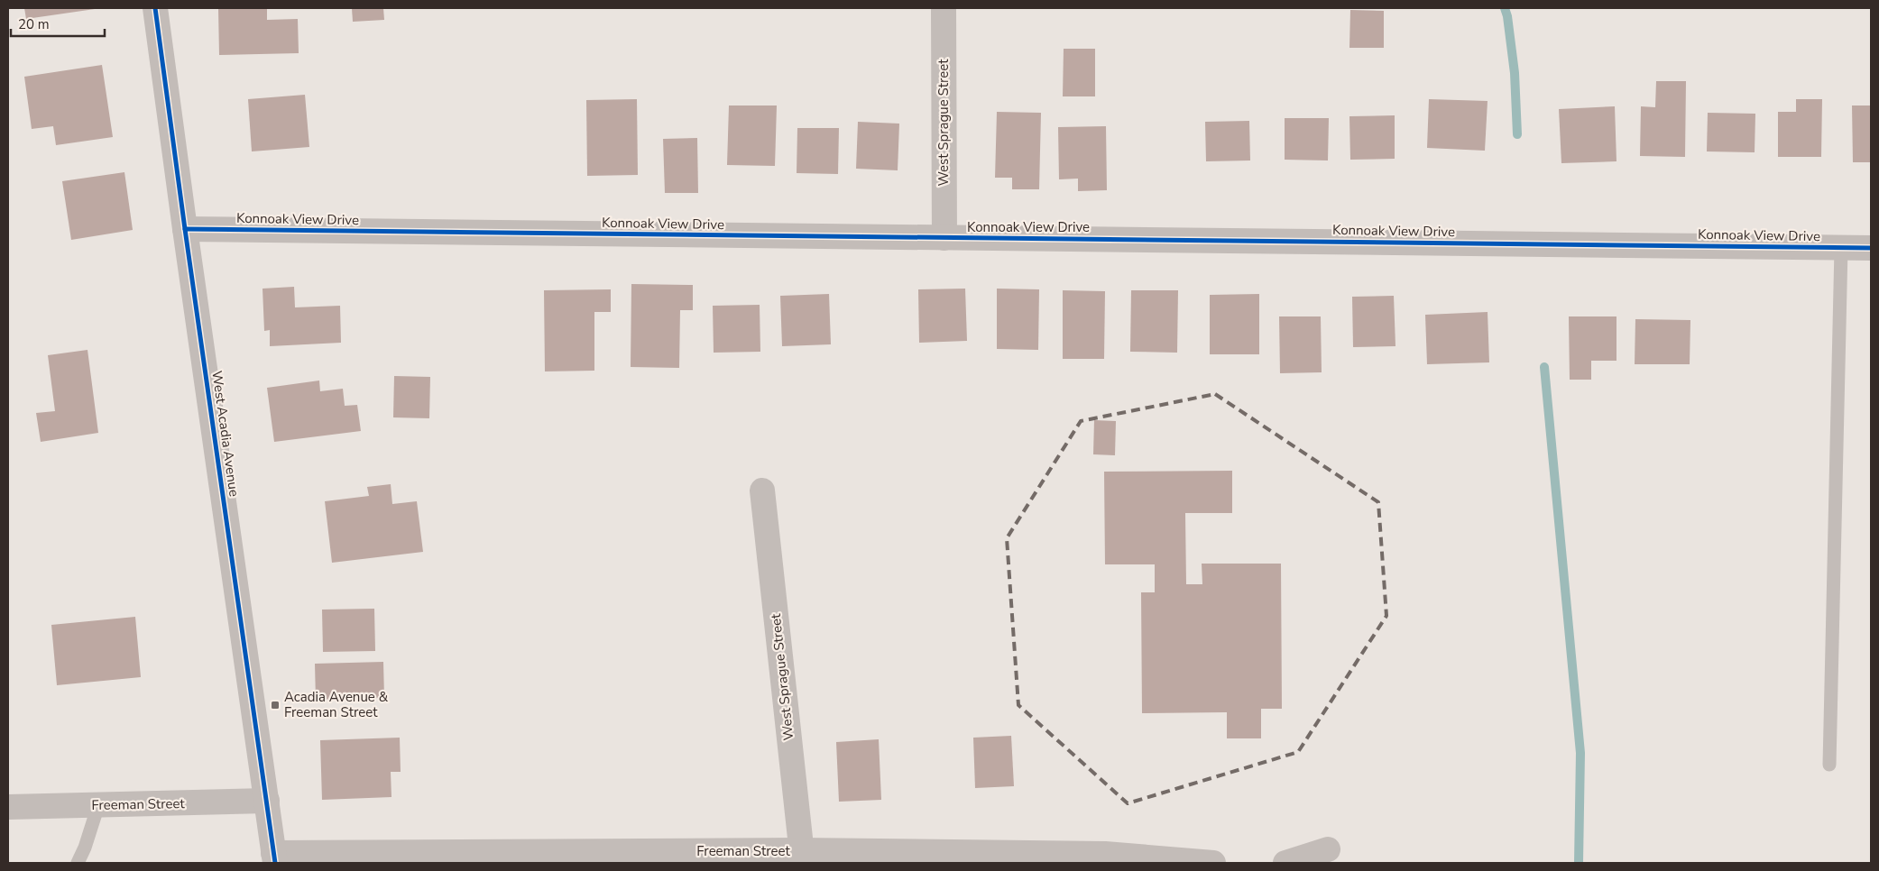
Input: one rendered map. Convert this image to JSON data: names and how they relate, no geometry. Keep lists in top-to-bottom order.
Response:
{
  "streets": {
    "street": [
      "West Sprague Street",
      "Konnoak View Drive",
      "West Acadia Avenue",
      "Freeman Street"
    ]
  },
  "crossings": [
    ["West Sprague Street", "Konnoak View Drive"],
    ["West Sprague Street", "Freeman Street"],
    ["Konnoak View Drive", "West Acadia Avenue"],
    ["West Acadia Avenue", "Freeman Street"]
  ],
  "places": {
    "transit": ["Acadia Avenue & Freeman Street"]
  },
  "scale_bar": "20 m"
}
